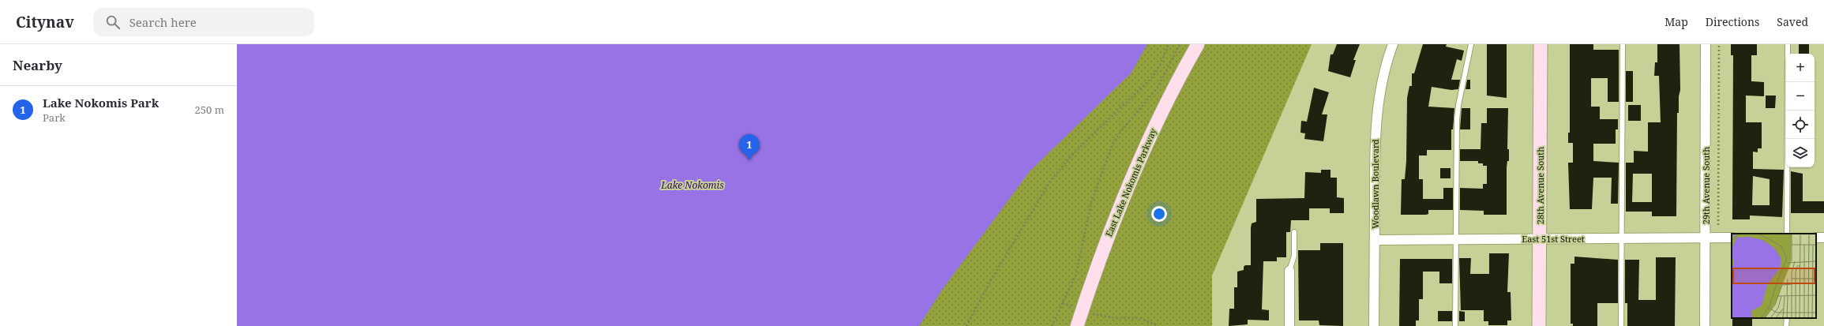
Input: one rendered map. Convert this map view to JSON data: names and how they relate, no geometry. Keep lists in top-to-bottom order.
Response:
{
  "streets": {
    "street": [
      "East Lake Nokomis Parkway",
      "Woodlawn Boulevard",
      "28th Avenue South",
      "29th Avenue South",
      "East 51st Street"
    ]
  },
  "crossings": [
    ["Woodlawn Boulevard", "East 51st Street"],
    ["28th Avenue South", "East 51st Street"],
    ["29th Avenue South", "East 51st Street"]
  ],
  "water": ["Lake Nokomis"],
  "page": {
    "header": "Citynav",
    "search": "Search here",
    "nav": ["Map", "Directions", "Saved"],
    "heading": "Nearby",
    "map_buttons": ["+", "−"],
    "list": [
      {
        "mark": "1",
        "name": "Lake Nokomis Park",
        "note": "Park",
        "value": "250 m"
      }
    ],
    "pins": "1"
  }
}
